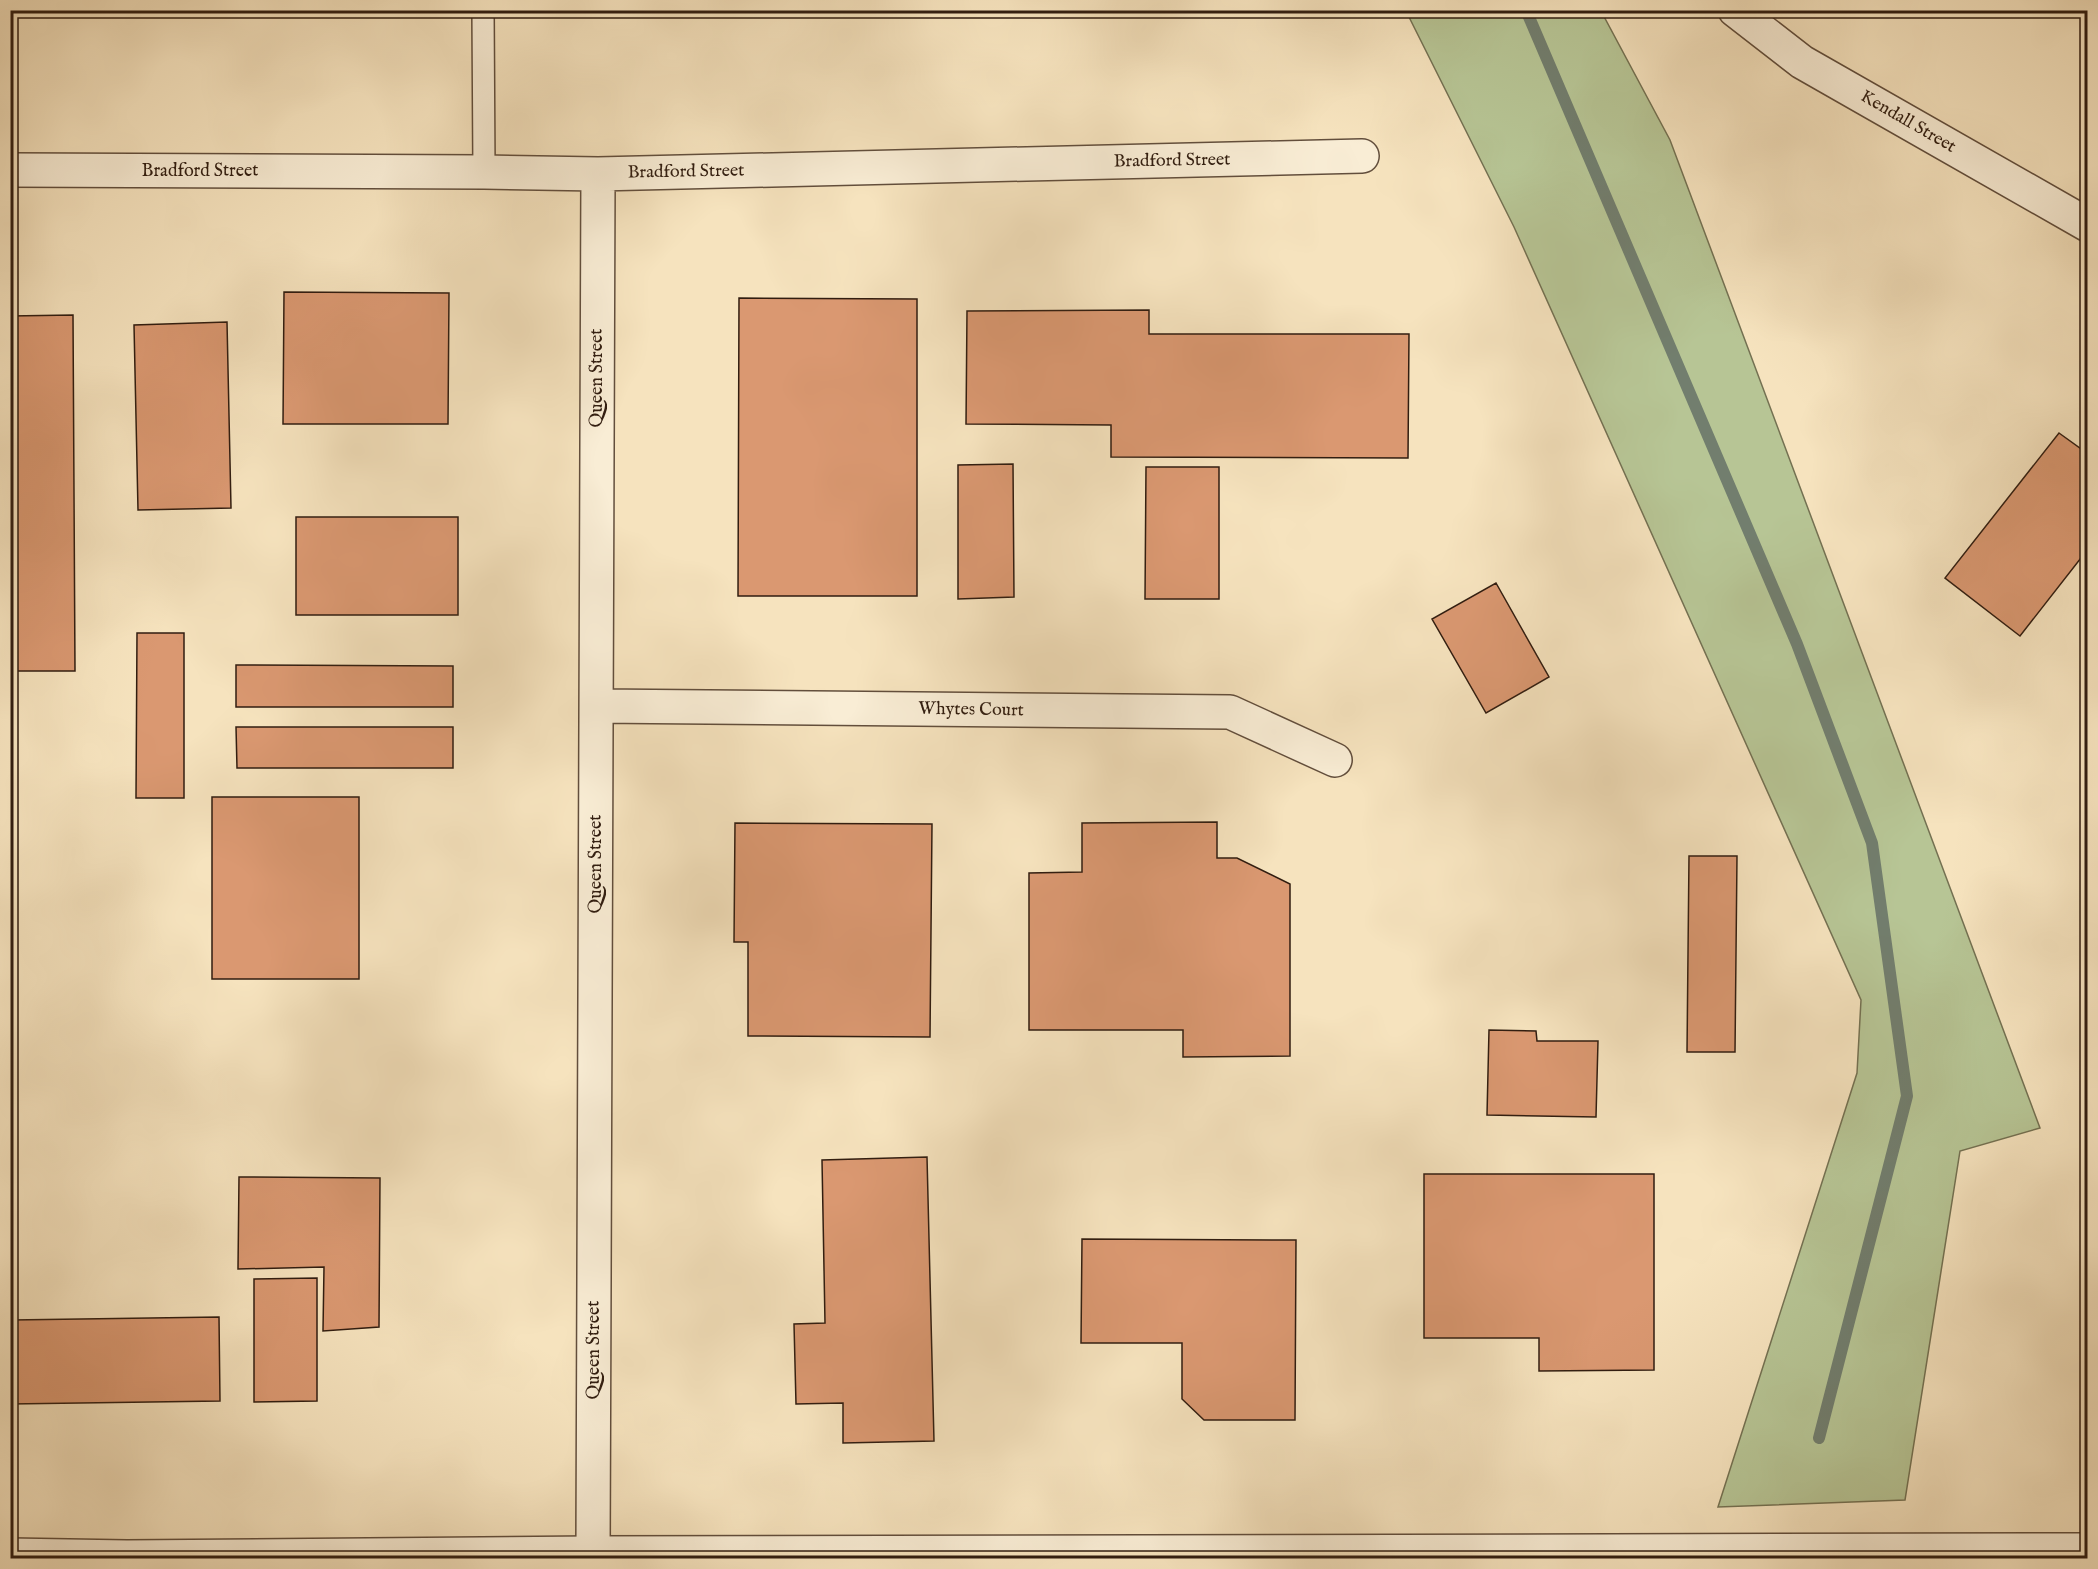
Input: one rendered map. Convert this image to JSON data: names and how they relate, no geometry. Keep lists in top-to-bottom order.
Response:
{
  "streets": {
    "street": [
      "Kendall Street",
      "Bradford Street",
      "Queen Street",
      "Whytes Court"
    ]
  },
  "crossings": [
    ["Bradford Street", "Queen Street"],
    ["Queen Street", "Whytes Court"]
  ]
}
